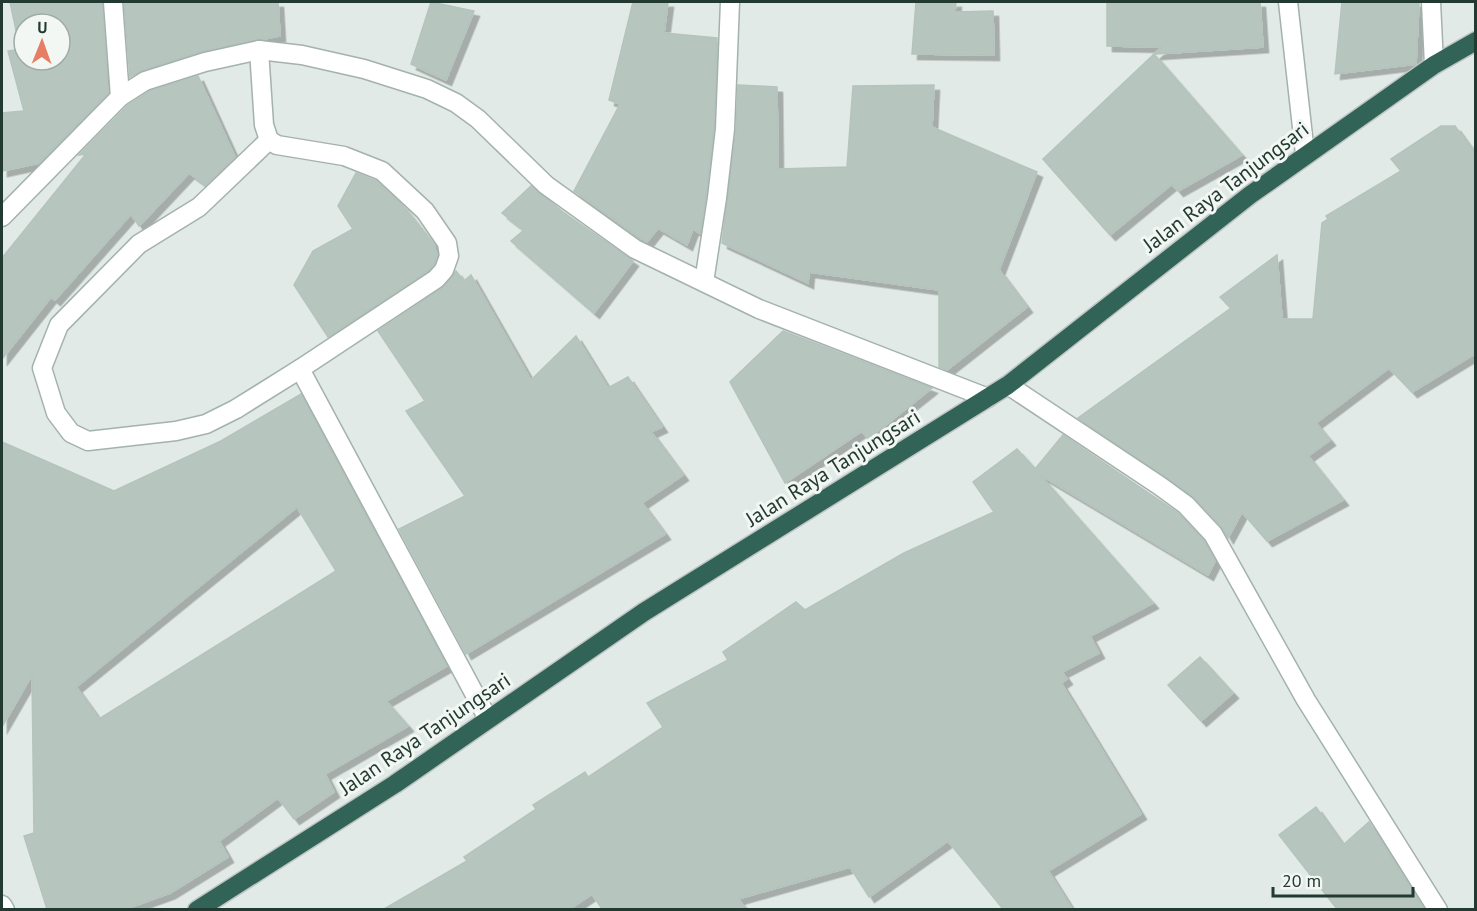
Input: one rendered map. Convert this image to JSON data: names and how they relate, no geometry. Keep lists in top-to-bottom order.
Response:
{
  "streets": {
    "highway": ["Jalan Raya Tanjungsari"]
  },
  "scale_bar": "20 m",
  "north": "top"
}
